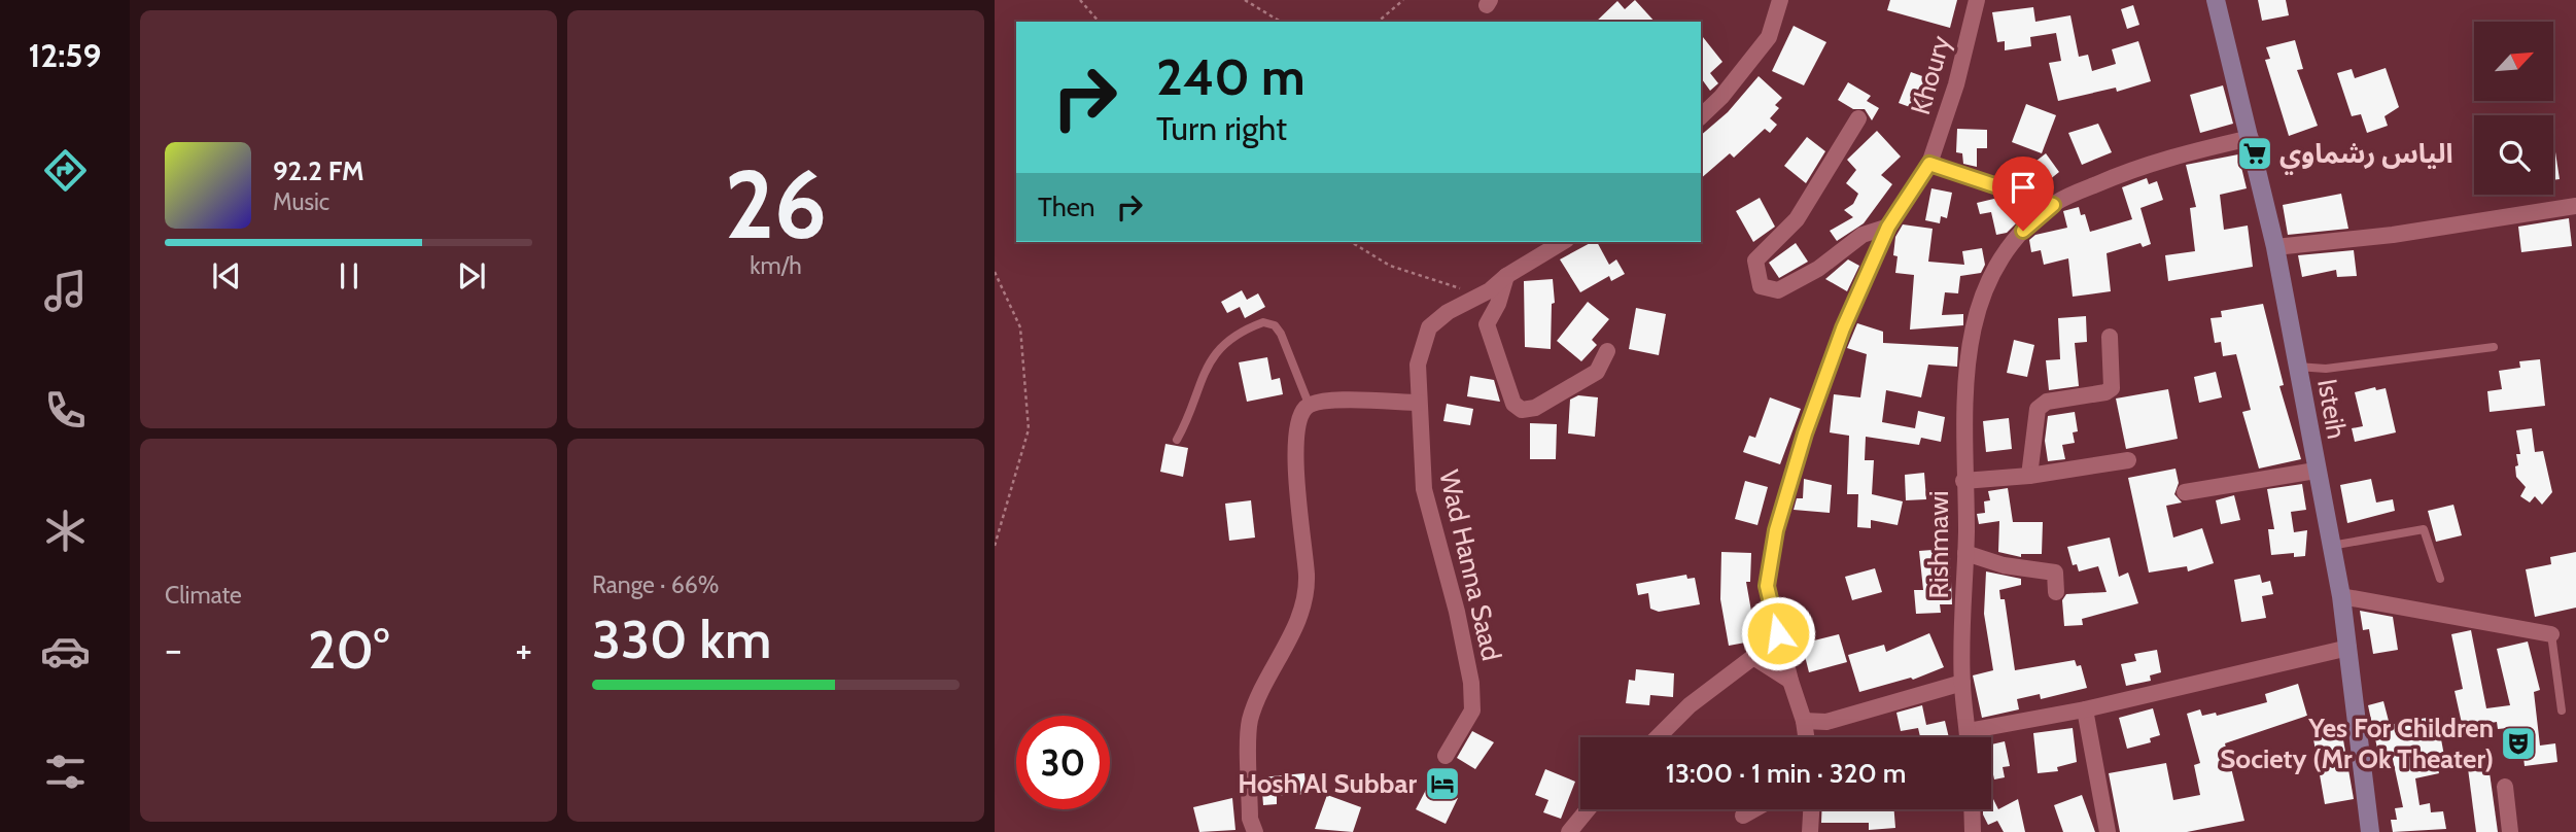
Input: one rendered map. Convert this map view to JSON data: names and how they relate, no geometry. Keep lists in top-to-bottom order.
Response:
{
  "streets": {
    "street": [
      "Khoury",
      "Isteih",
      "Rishmawi",
      "Wad Hanna Saad"
    ]
  },
  "crossings": [
    ["Isteih", "Rishmawi"]
  ],
  "places": {
    "supermarket": ["الياس رشماوي"],
    "theatre": ["Yes For Children Society (Mr Ok Theater)"],
    "hotel": ["Hosh Al Subbar"]
  },
  "north": "top right",
  "page": {
    "tabs": "12:59",
    "tile": [
      ["26", "km/h"],
      "Climate",
      ["Range · 66%", "330 km"]
    ],
    "turn": ["240 m", "Turn right"],
    "song": ["92.2 FM", "Music"],
    "then": "Then",
    "heat": ["−", "20°", "+"],
    "limit": "30",
    "trip": "13:00 · 1 min · 320 m"
  }
}
